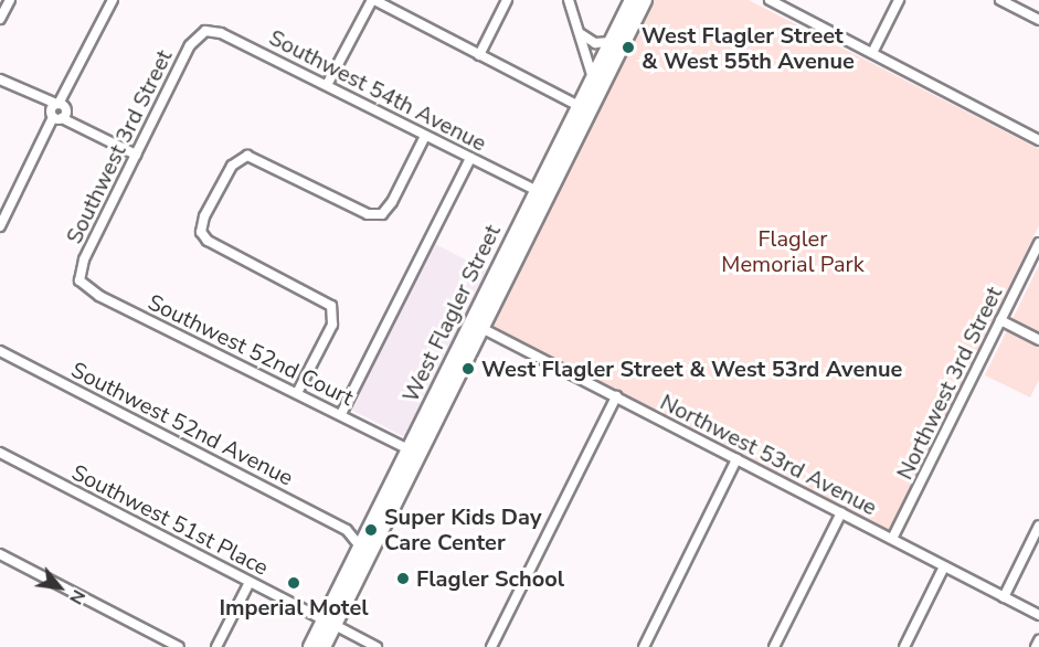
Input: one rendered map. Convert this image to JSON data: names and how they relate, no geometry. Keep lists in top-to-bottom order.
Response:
{
  "streets": {
    "main road": ["West Flagler Street"],
    "street": [
      "Southwest 54th Avenue",
      "Southwest 3rd Street",
      "Southwest 52nd Court",
      "Northwest 3rd Street",
      "Southwest 52nd Avenue",
      "Northwest 53rd Avenue",
      "Southwest 51st Place"
    ]
  },
  "crossings": [
    ["Southwest 54th Avenue", "Southwest 3rd Street"],
    ["Southwest 54th Avenue", "West Flagler Street"],
    ["Southwest 3rd Street", "Southwest 52nd Court"],
    ["West Flagler Street", "Southwest 52nd Court"],
    ["West Flagler Street", "Southwest 52nd Avenue"],
    ["West Flagler Street", "Northwest 53rd Avenue"],
    ["West Flagler Street", "Southwest 51st Place"],
    ["Northwest 3rd Street", "Northwest 53rd Avenue"]
  ],
  "parks": ["Flagler Memorial Park"],
  "places": [
    "West Flagler Street & West 55th Avenue",
    "West Flagler Street & West 53rd Avenue",
    "Super Kids Day Care Center",
    "Flagler School",
    "Imperial Motel"
  ],
  "north": "bottom right"
}
